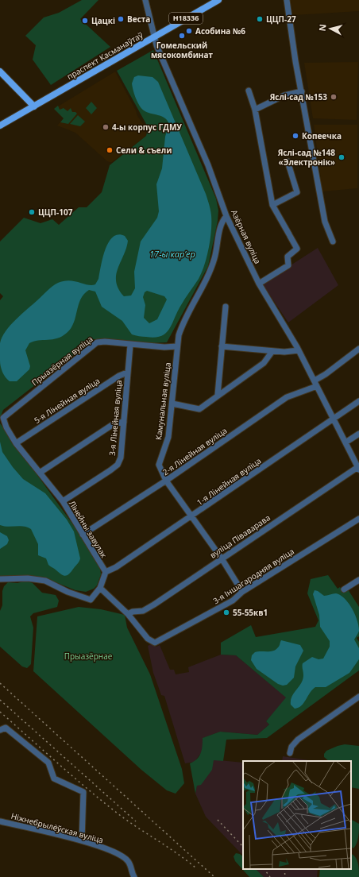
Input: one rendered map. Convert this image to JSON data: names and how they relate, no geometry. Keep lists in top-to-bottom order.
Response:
{
  "streets": {
    "main road": ["Н18336", "праспект Касманаўтаў"],
    "street": [
      "Азёрная вуліца",
      "Прыазёрная вуліца",
      "5-я Лінейная вуліца",
      "Камунальная вуліца",
      "3-я Лінейная вуліца",
      "2-я Лінейная вуліца",
      "1-я Лінейная вуліца",
      "Лінейны завулак",
      "вуліца Піваварава",
      "3-я Іншагародняя вуліца",
      "Ніжнебрылёўская вуліца"
    ]
  },
  "crossings": [
    ["праспект Касманаўтаў", "Азёрная вуліца"],
    ["Азёрная вуліца", "Камунальная вуліца"],
    ["Азёрная вуліца", "2-я Лінейная вуліца"],
    ["Азёрная вуліца", "1-я Лінейная вуліца"],
    ["Азёрная вуліца", "вуліца Піваварава"],
    ["Прыазёрная вуліца", "Камунальная вуліца"],
    ["Прыазёрная вуліца", "3-я Лінейная вуліца"],
    ["Прыазёрная вуліца", "Лінейны завулак"],
    ["5-я Лінейная вуліца", "3-я Лінейная вуліца"],
    ["5-я Лінейная вуліца", "Лінейны завулак"],
    ["Камунальная вуліца", "2-я Лінейная вуліца"],
    ["Камунальная вуліца", "1-я Лінейная вуліца"],
    ["Камунальная вуліца", "вуліца Піваварава"],
    ["Камунальная вуліца", "3-я Іншагародняя вуліца"],
    ["3-я Лінейная вуліца", "Лінейны завулак"],
    ["2-я Лінейная вуліца", "Лінейны завулак"],
    ["1-я Лінейная вуліца", "Лінейны завулак"],
    ["вуліца Піваварава", "3-я Іншагародняя вуліца"]
  ],
  "water": ["17-ы кар’ер"],
  "parks": ["Прыазёрнае"],
  "places": [
    "Веста",
    "ЦЦП-27",
    "Цацкі",
    "Асобина №6",
    "Гомельский мясокомбинат",
    "Яслі-сад №153",
    "4-ы корпус ГДМУ",
    "Копеечка",
    "Сели & съели",
    "Яслі-сад №148 «Электронік»",
    "ЦЦП-107",
    "55-55кв1"
  ],
  "north": "left"
}
